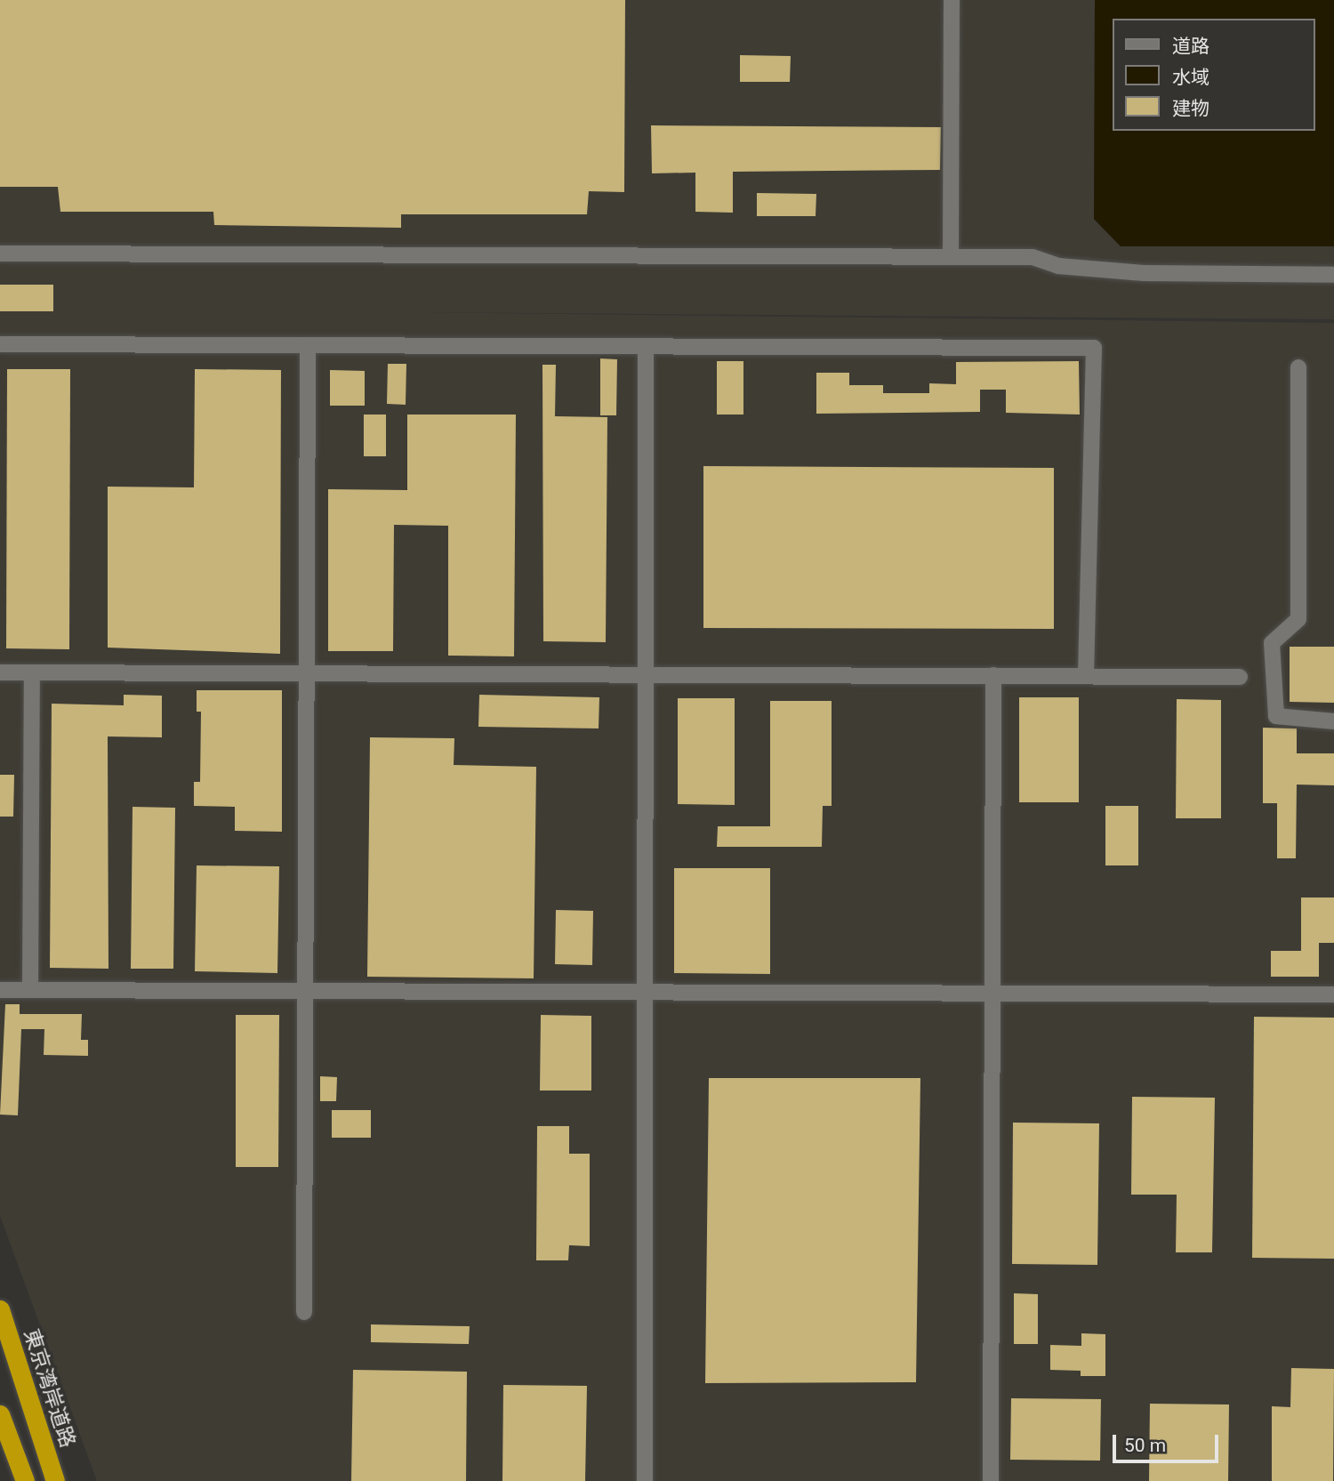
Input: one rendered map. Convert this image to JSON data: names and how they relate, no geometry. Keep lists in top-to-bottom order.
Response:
{
  "streets": {
    "highway": ["東京湾岸道路"]
  },
  "legend": ["道路", "水域", "建物"],
  "scale_bar": "50 m"
}
